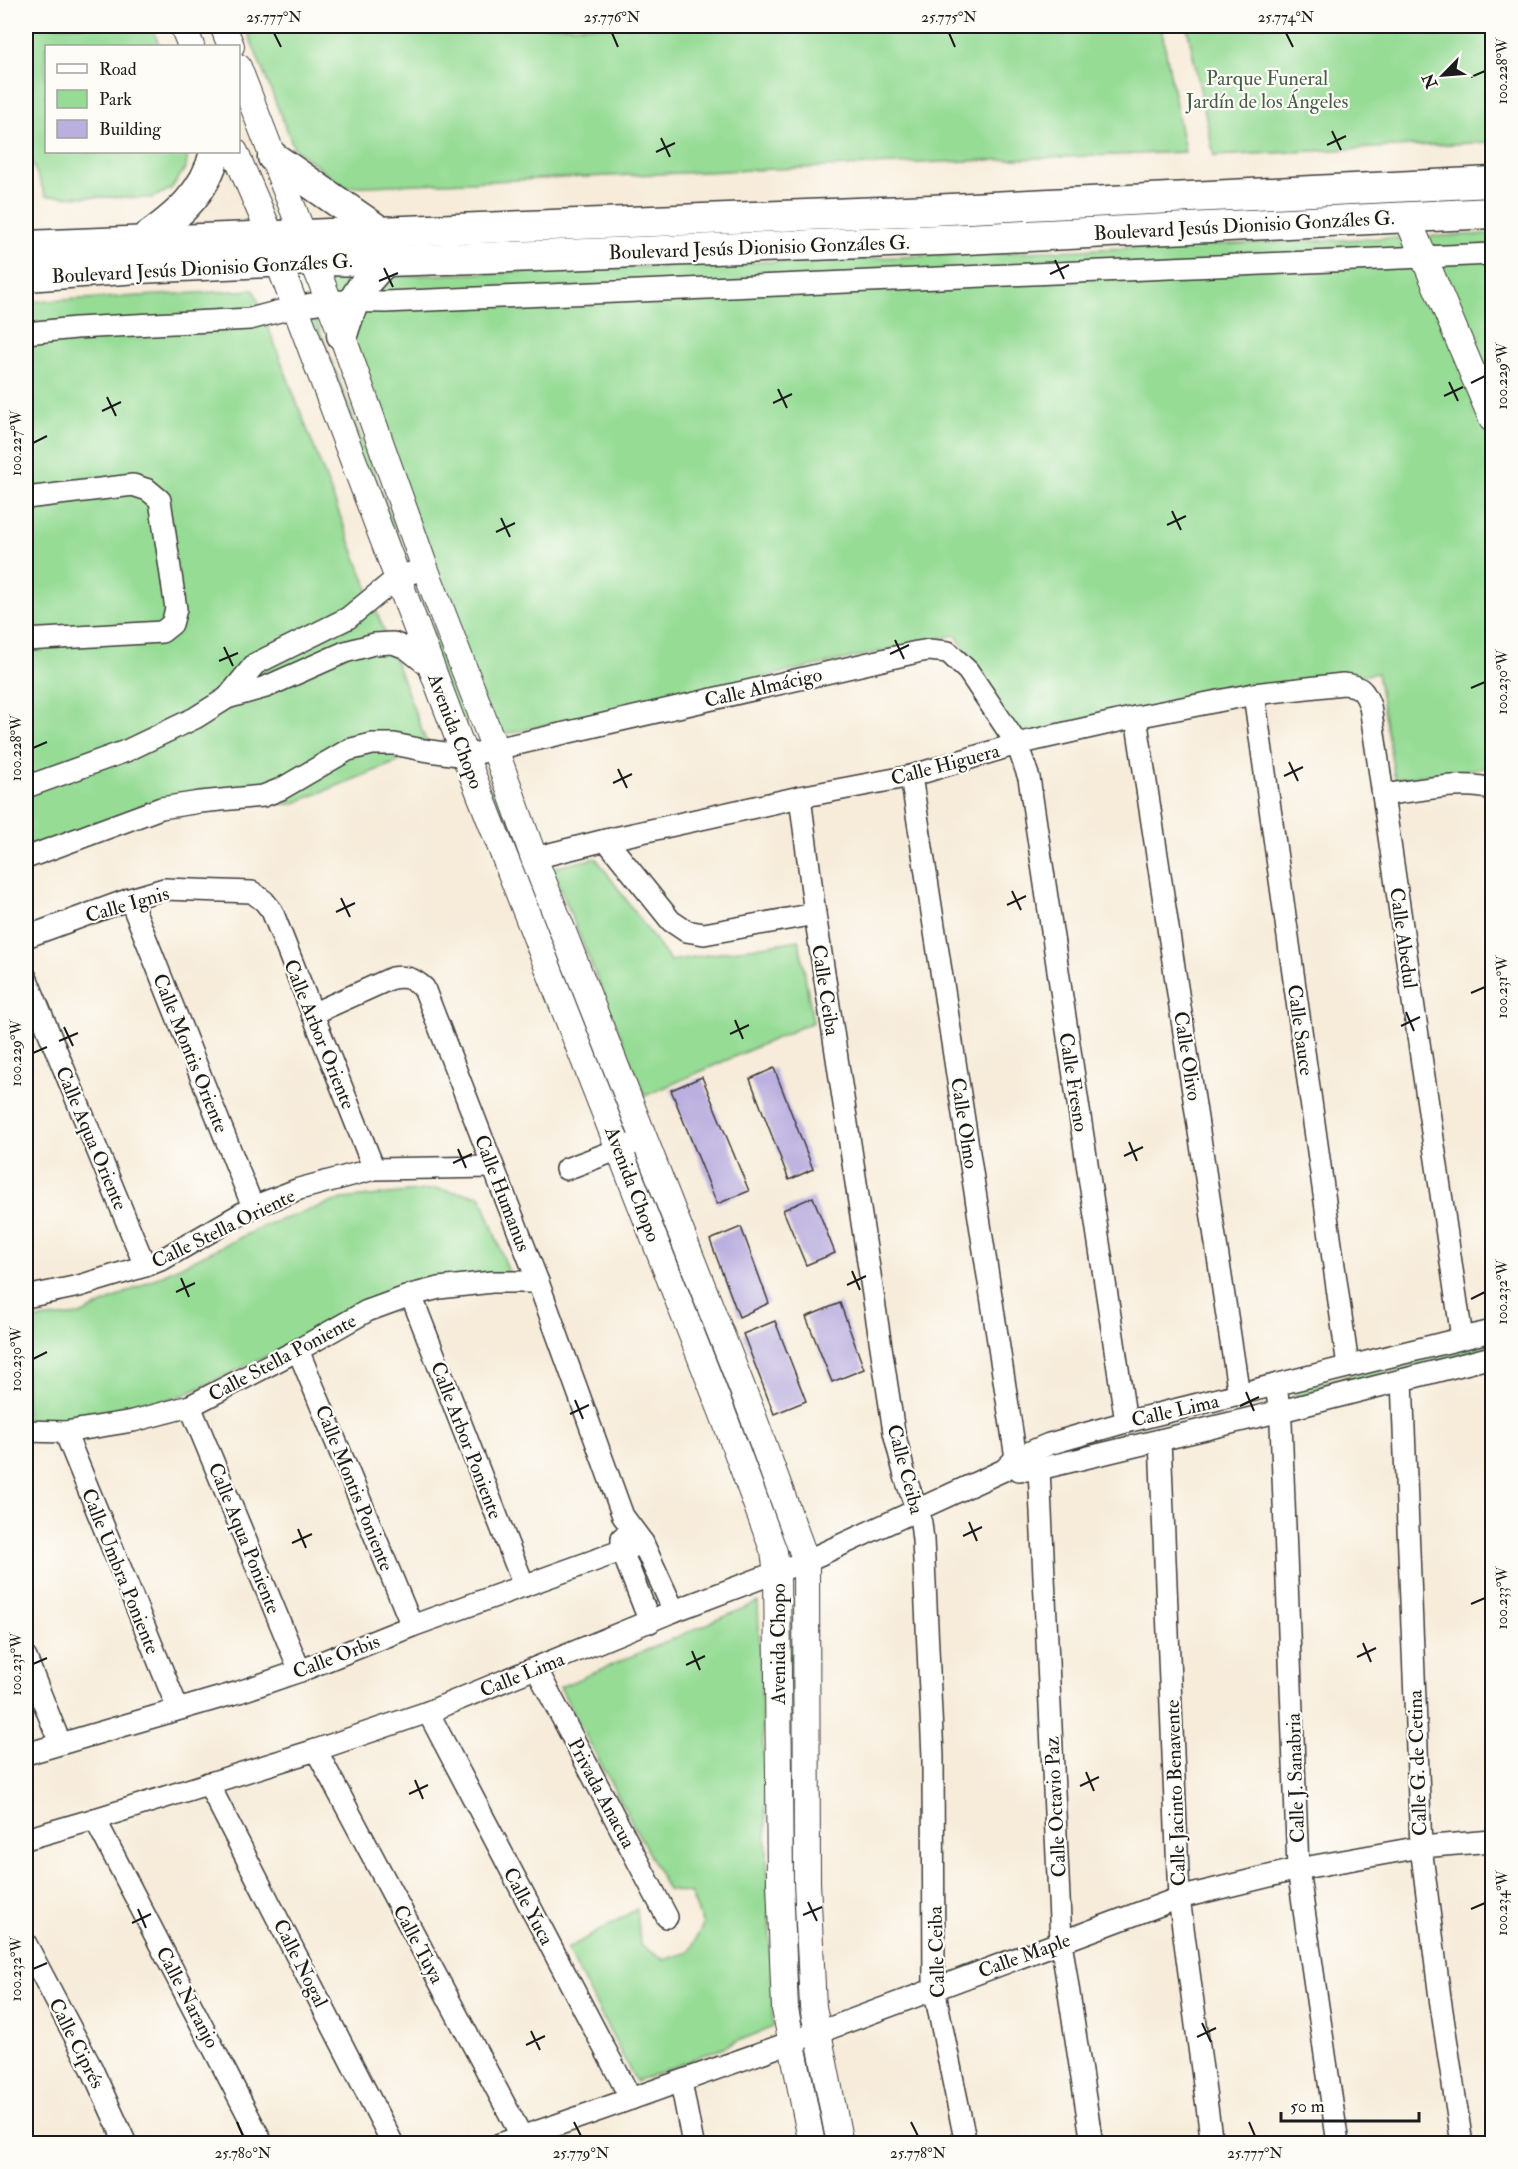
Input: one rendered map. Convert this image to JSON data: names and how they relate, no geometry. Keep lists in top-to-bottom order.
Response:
{
  "streets": {
    "main road": ["Boulevard Jesús Dionisio Gonzáles G."],
    "street": [
      "Calle Almácigo",
      "Avenida Chopo",
      "Calle Higuera",
      "Calle Ignis",
      "Calle Abedul",
      "Calle Ceiba",
      "Calle Sauce",
      "Calle Arbor Oriente",
      "Calle Montis Oriente",
      "Calle Olivo",
      "Calle Fresno",
      "Calle Olmo",
      "Calle Aqua Oriente",
      "Calle Humanus",
      "Calle Stella Oriente",
      "Calle Stella Poniente",
      "Calle Lima",
      "Calle Arbor Poniente",
      "Calle Montis Poniente",
      "Calle Aqua Poniente",
      "Calle Umbra Poniente",
      "Calle Orbis",
      "Calle G. de Cetina",
      "Calle J. Sanabria",
      "Privada Anacua",
      "Calle Jacinto Benavente",
      "Calle Octavio Paz",
      "Calle Yuca",
      "Calle Tuya",
      "Calle Maple",
      "Calle Nogal",
      "Calle Naranjo",
      "Calle Ciprés"
    ]
  },
  "crossings": [
    ["Boulevard Jesús Dionisio Gonzáles G.", "Avenida Chopo"],
    ["Calle Almácigo", "Avenida Chopo"],
    ["Calle Almácigo", "Calle Higuera"],
    ["Calle Almácigo", "Calle Fresno"],
    ["Avenida Chopo", "Calle Higuera"],
    ["Avenida Chopo", "Calle Lima"],
    ["Avenida Chopo", "Calle Maple"],
    ["Calle Higuera", "Calle Abedul"],
    ["Calle Higuera", "Calle Ceiba"],
    ["Calle Higuera", "Calle Sauce"],
    ["Calle Higuera", "Calle Olivo"],
    ["Calle Higuera", "Calle Fresno"],
    ["Calle Higuera", "Calle Olmo"],
    ["Calle Ignis", "Calle Arbor Oriente"],
    ["Calle Ignis", "Calle Montis Oriente"],
    ["Calle Abedul", "Calle Lima"],
    ["Calle Ceiba", "Calle Lima"],
    ["Calle Ceiba", "Calle Maple"],
    ["Calle Sauce", "Calle Lima"],
    ["Calle Arbor Oriente", "Calle Humanus"],
    ["Calle Arbor Oriente", "Calle Stella Oriente"],
    ["Calle Montis Oriente", "Calle Stella Oriente"],
    ["Calle Olivo", "Calle Lima"],
    ["Calle Fresno", "Calle Lima"],
    ["Calle Olmo", "Calle Lima"],
    ["Calle Olmo", "Calle Octavio Paz"],
    ["Calle Aqua Oriente", "Calle Stella Oriente"],
    ["Calle Humanus", "Calle Stella Oriente"],
    ["Calle Humanus", "Calle Stella Poniente"],
    ["Calle Humanus", "Calle Lima"],
    ["Calle Humanus", "Calle Orbis"],
    ["Calle Stella Poniente", "Calle Arbor Poniente"],
    ["Calle Stella Poniente", "Calle Montis Poniente"],
    ["Calle Stella Poniente", "Calle Aqua Poniente"],
    ["Calle Stella Poniente", "Calle Umbra Poniente"],
    ["Calle Lima", "Calle G. de Cetina"],
    ["Calle Lima", "Calle J. Sanabria"],
    ["Calle Lima", "Privada Anacua"],
    ["Calle Lima", "Calle Jacinto Benavente"],
    ["Calle Lima", "Calle Octavio Paz"],
    ["Calle Lima", "Calle Yuca"],
    ["Calle Lima", "Calle Tuya"],
    ["Calle Lima", "Calle Nogal"],
    ["Calle Lima", "Calle Naranjo"],
    ["Calle Arbor Poniente", "Calle Orbis"],
    ["Calle Montis Poniente", "Calle Orbis"],
    ["Calle Aqua Poniente", "Calle Orbis"],
    ["Calle Umbra Poniente", "Calle Orbis"],
    ["Calle G. de Cetina", "Calle Maple"],
    ["Calle J. Sanabria", "Calle Maple"],
    ["Calle Jacinto Benavente", "Calle Maple"],
    ["Calle Octavio Paz", "Calle Maple"],
    ["Calle Yuca", "Calle Maple"],
    ["Calle Tuya", "Calle Maple"]
  ],
  "parks": ["Parque Funeral Jardín de los Ángeles"],
  "legend": ["Road", "Park", "Building"],
  "scale_bar": "50 m",
  "north": "bottom left",
  "coordinates": [
    "25.777°N",
    "25.776°N",
    "25.775°N",
    "25.774°N",
    "100.228°W",
    "100.229°W",
    "100.227°W",
    "100.230°W",
    "100.231°W",
    "100.232°W",
    "100.233°W",
    "100.234°W",
    "25.780°N",
    "25.779°N",
    "25.778°N"
  ]
}
